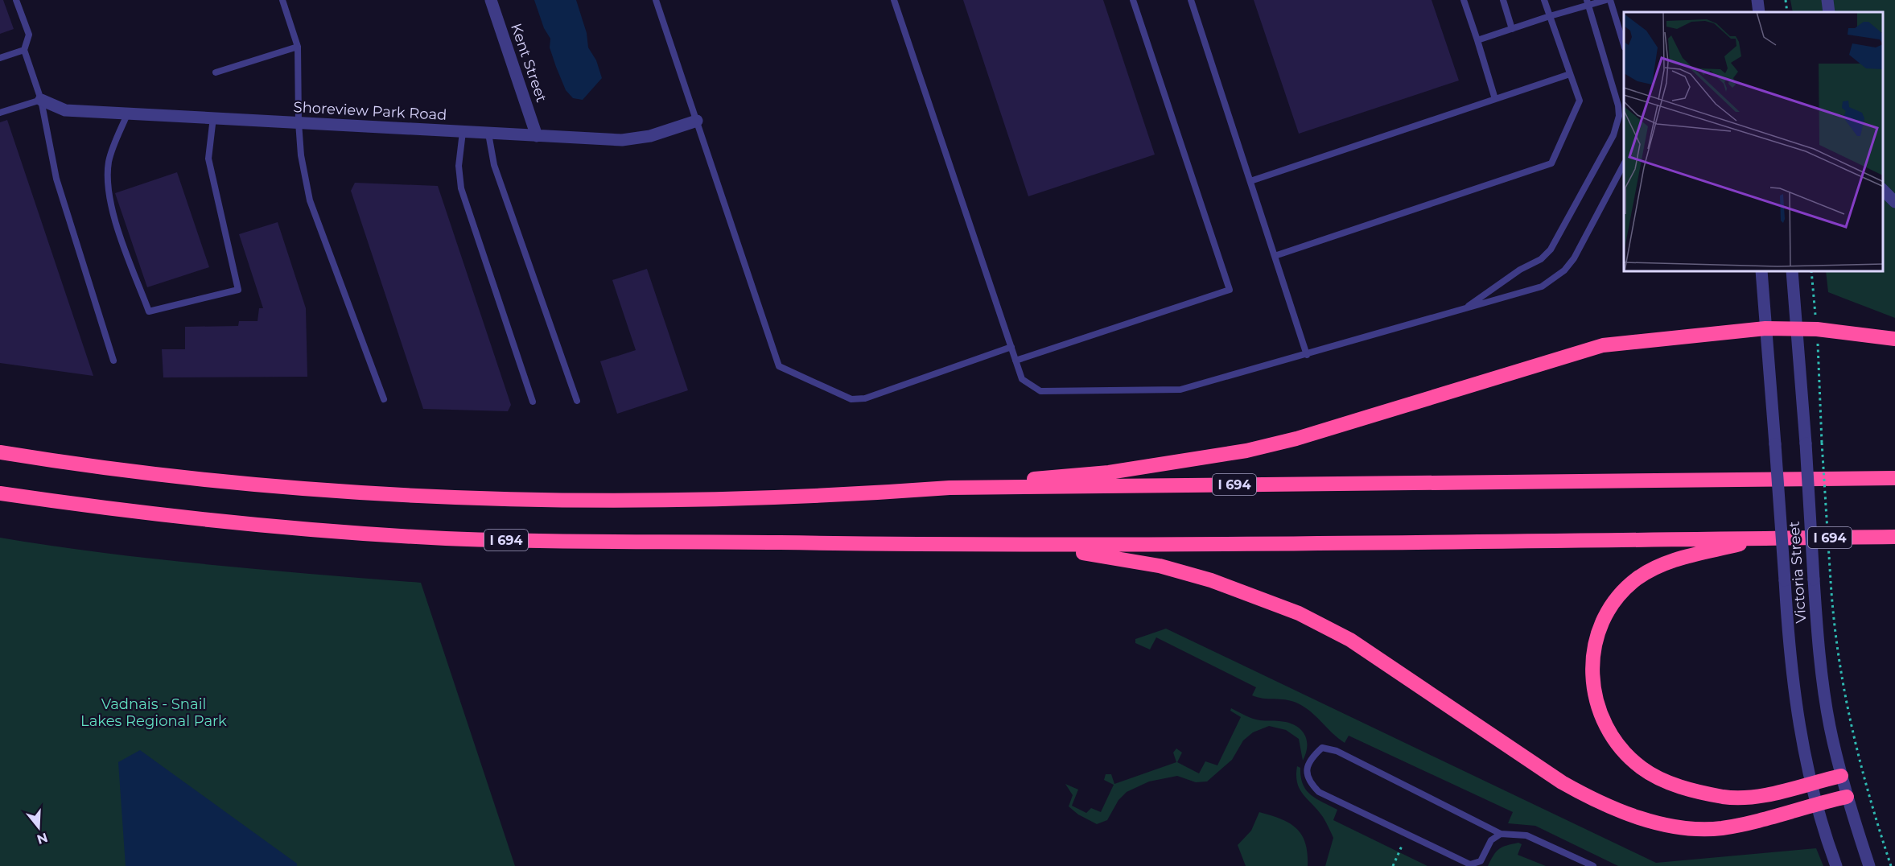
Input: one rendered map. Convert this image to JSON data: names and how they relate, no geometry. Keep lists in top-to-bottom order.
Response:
{
  "streets": {
    "highway": ["I 694"],
    "street": ["Kent Street", "Shoreview Park Road", "Victoria Street"]
  },
  "crossings": [
    ["Kent Street", "Shoreview Park Road"]
  ],
  "parks": ["Vadnais - Snail Lakes Regional Park"],
  "north": "bottom"
}
